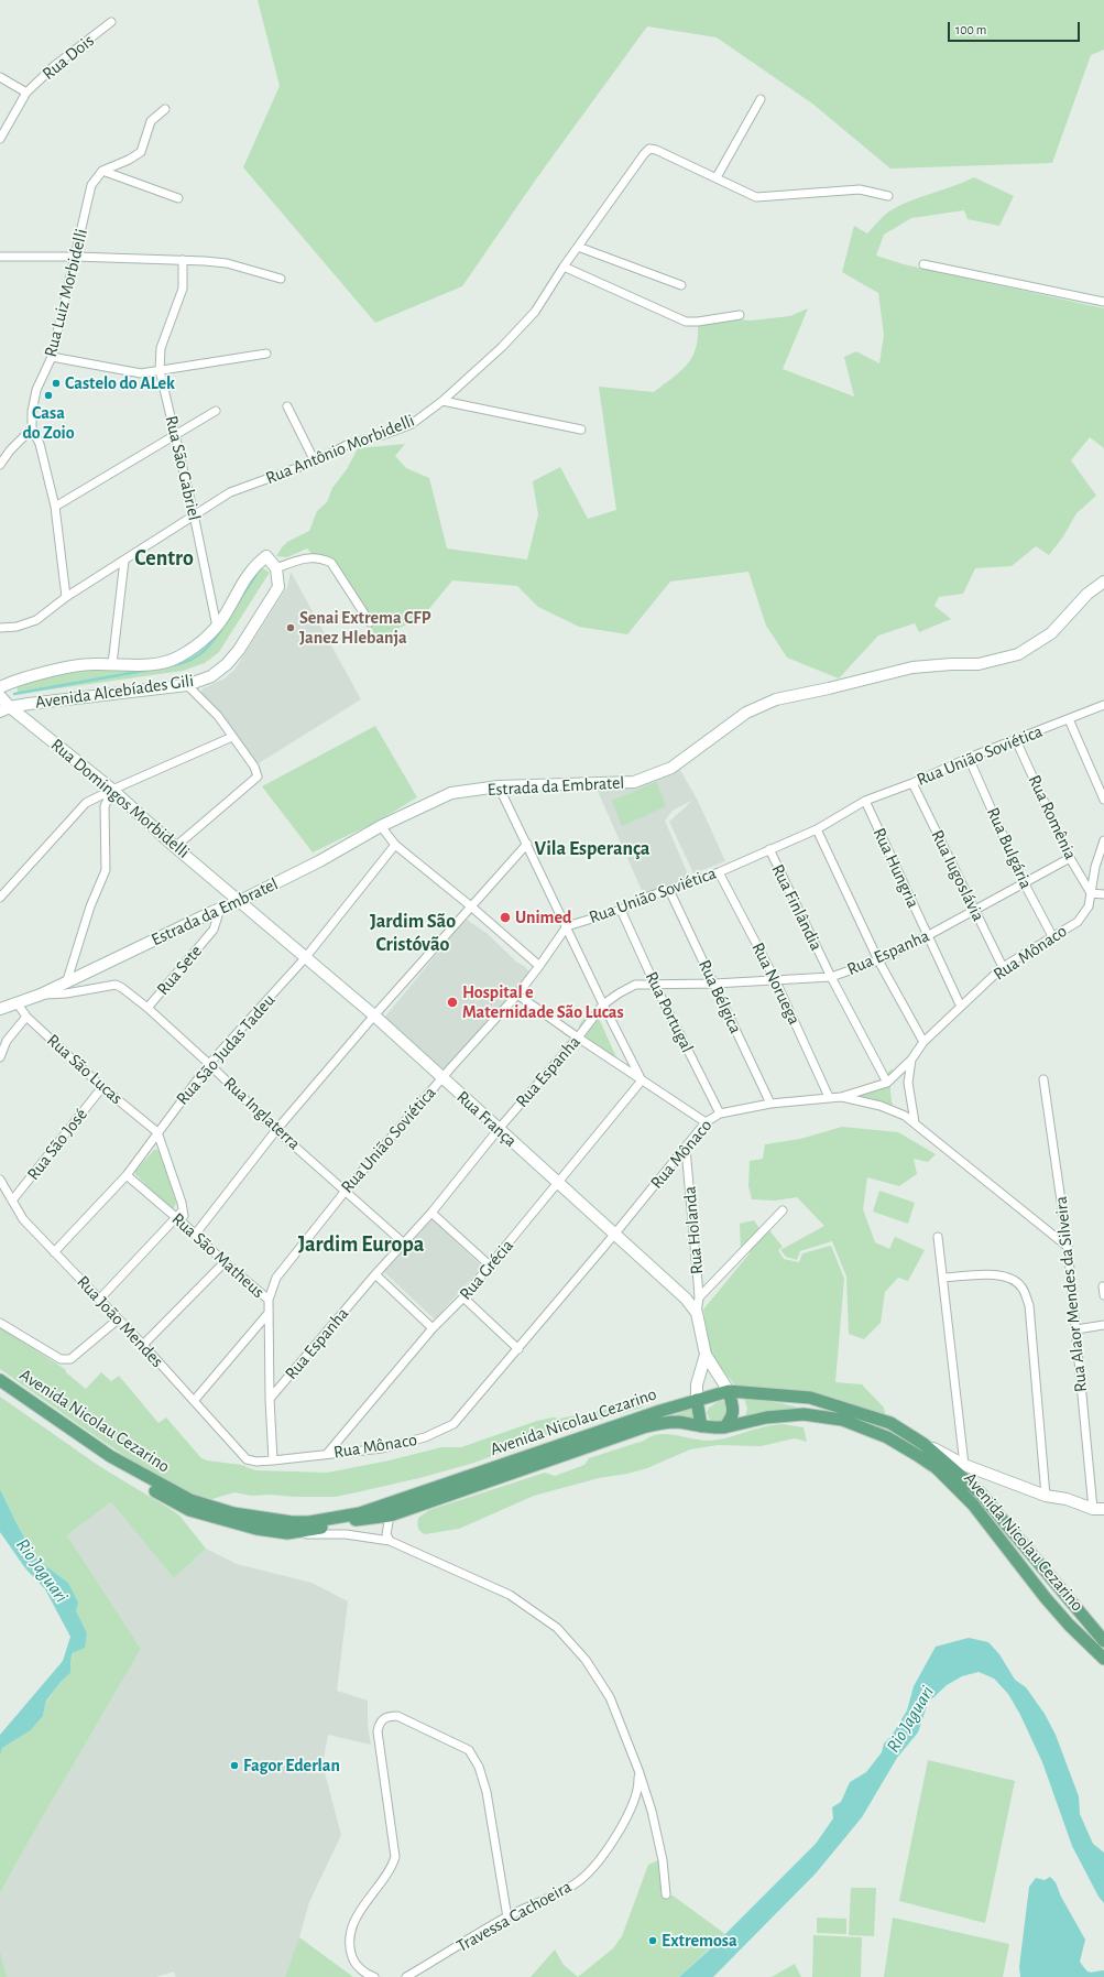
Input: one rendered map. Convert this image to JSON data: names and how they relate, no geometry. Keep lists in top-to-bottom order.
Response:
{
  "streets": {
    "main road": ["Avenida Nicolau Cezarino"],
    "street": [
      "Rua Dois",
      "Rua Luiz Morbidelli",
      "Rua Antônio Morbidelli",
      "Rua São Gabriel",
      "Avenida Alcebíades Gili",
      "Rua União Soviética",
      "Estrada da Embratel",
      "Rua Domingos Morbidelli",
      "Rua Romênia",
      "Rua Bulgária",
      "Rua Hungria",
      "Rua Iugoslávia",
      "Rua Finlândia",
      "Rua Espanha",
      "Rua Mônaco",
      "Rua Sete",
      "Rua Noruega",
      "Rua Bélgica",
      "Rua Portugal",
      "Rua São Judas Tadeu",
      "Rua São Lucas",
      "Rua Inglaterra",
      "Rua França",
      "Rua São José",
      "Rua Holanda",
      "Rua São Matheus",
      "Rua Grécia",
      "Rua Alaor Mendes da Silveira",
      "Rua João Mendes",
      "Travessa Cachoeira"
    ]
  },
  "crossings": [
    ["Rua Luiz Morbidelli", "Rua Antônio Morbidelli"],
    ["Rua Antônio Morbidelli", "Rua São Gabriel"],
    ["Rua São Gabriel", "Avenida Alcebíades Gili"],
    ["Avenida Alcebíades Gili", "Rua Domingos Morbidelli"],
    ["Rua União Soviética", "Rua Romênia"],
    ["Rua União Soviética", "Rua Bulgária"],
    ["Rua União Soviética", "Rua Hungria"],
    ["Rua União Soviética", "Rua Iugoslávia"],
    ["Rua União Soviética", "Rua Finlândia"],
    ["Rua União Soviética", "Rua Noruega"],
    ["Rua União Soviética", "Rua Bélgica"],
    ["Rua União Soviética", "Rua Portugal"],
    ["Rua União Soviética", "Rua Inglaterra"],
    ["Rua União Soviética", "Rua França"],
    ["Rua União Soviética", "Rua São Matheus"],
    ["Estrada da Embratel", "Rua Domingos Morbidelli"],
    ["Estrada da Embratel", "Rua Sete"],
    ["Estrada da Embratel", "Rua São Lucas"],
    ["Estrada da Embratel", "Rua Inglaterra"],
    ["Estrada da Embratel", "Rua França"],
    ["Rua Domingos Morbidelli", "Rua França"],
    ["Rua Romênia", "Rua Espanha"],
    ["Rua Romênia", "Rua Mônaco"],
    ["Rua Bulgária", "Rua Espanha"],
    ["Rua Bulgária", "Rua Mônaco"],
    ["Rua Hungria", "Rua Espanha"],
    ["Rua Hungria", "Rua Mônaco"],
    ["Rua Iugoslávia", "Rua Espanha"],
    ["Rua Iugoslávia", "Rua Mônaco"],
    ["Rua Finlândia", "Rua Espanha"],
    ["Rua Finlândia", "Rua Mônaco"],
    ["Rua Espanha", "Rua Noruega"],
    ["Rua Espanha", "Rua Bélgica"],
    ["Rua Espanha", "Rua Portugal"],
    ["Rua Espanha", "Rua Inglaterra"],
    ["Rua Espanha", "Rua França"],
    ["Rua Espanha", "Rua São Matheus"],
    ["Rua Mônaco", "Rua Noruega"],
    ["Rua Mônaco", "Rua Bélgica"],
    ["Rua Mônaco", "Rua Portugal"],
    ["Rua Mônaco", "Rua França"],
    ["Rua Mônaco", "Rua Holanda"],
    ["Rua Mônaco", "Rua São Matheus"],
    ["Rua Mônaco", "Rua Grécia"],
    ["Rua Mônaco", "Rua João Mendes"],
    ["Rua Sete", "Rua Inglaterra"],
    ["Rua São Judas Tadeu", "Rua São Lucas"],
    ["Rua São Judas Tadeu", "Rua Inglaterra"],
    ["Rua São Judas Tadeu", "Rua França"],
    ["Rua São Judas Tadeu", "Rua São Matheus"],
    ["Rua São Judas Tadeu", "Rua João Mendes"],
    ["Rua São Lucas", "Rua São José"],
    ["Rua França", "Rua Holanda"],
    ["Rua França", "Rua Grécia"],
    ["Rua São José", "Rua João Mendes"]
  ],
  "districts": [
    "Centro",
    "Vila Esperança",
    "Jardim São Cristóvão",
    "Jardim Europa"
  ],
  "water": ["Rio Jaguari"],
  "places": [
    "Castelo do ALek",
    "Casa do Zoio",
    "Senai Extrema CFP Janez Hlebanja",
    "Unimed",
    "Hospital e Maternidade São Lucas",
    "Fagor Ederlan",
    "Extremosa"
  ],
  "scale_bar": "100 m"
}
